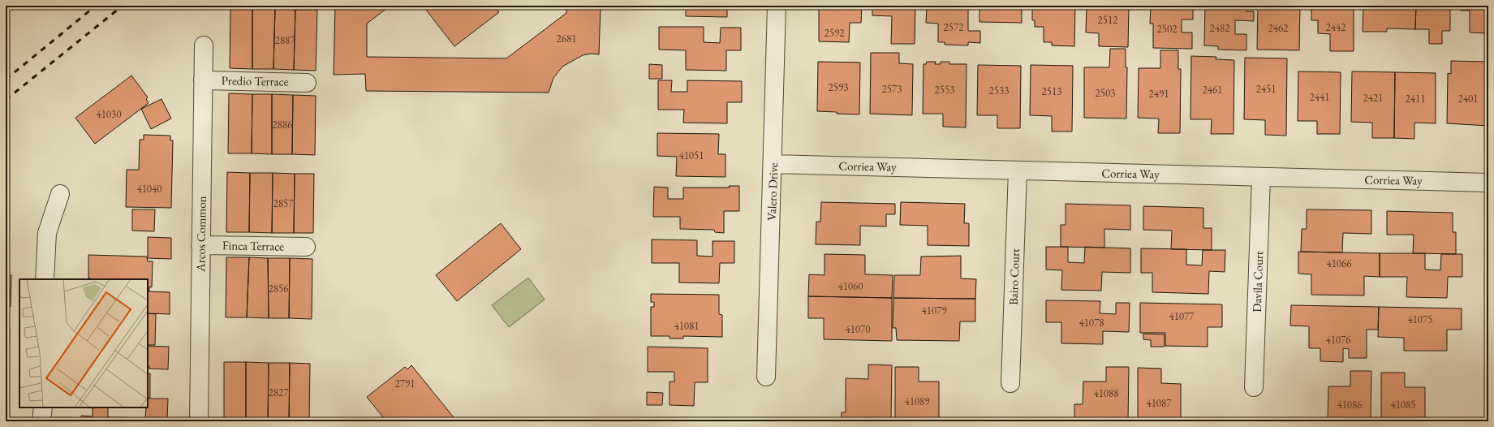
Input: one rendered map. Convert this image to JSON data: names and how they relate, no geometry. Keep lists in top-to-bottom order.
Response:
{
  "streets": {
    "street": [
      "Predio Terrace",
      "Corriea Way",
      "Valero Drive",
      "Arcos Common",
      "Finca Terrace",
      "Bairo Court",
      "Davila Court"
    ]
  },
  "crossings": [
    ["Predio Terrace", "Arcos Common"],
    ["Corriea Way", "Valero Drive"],
    ["Corriea Way", "Bairo Court"],
    ["Corriea Way", "Davila Court"],
    ["Arcos Common", "Finca Terrace"]
  ],
  "house_numbers": [
    "2512",
    "2572",
    "2442",
    "2482",
    "2462",
    "2502",
    "2592",
    "2681",
    "2887",
    "2593",
    "2573",
    "2451",
    "2553",
    "2461",
    "2533",
    "2513",
    "2503",
    "2491",
    "2441",
    "2421",
    "2411",
    "2401",
    "41030",
    "2886",
    "41051",
    "41040",
    "2857",
    "41066",
    "41060",
    "2856",
    "41079",
    "41077",
    "41075",
    "41078",
    "41081",
    "41070",
    "41076",
    "2791",
    "2827",
    "41088",
    "41089",
    "41087",
    "41086",
    "41085"
  ]
}
